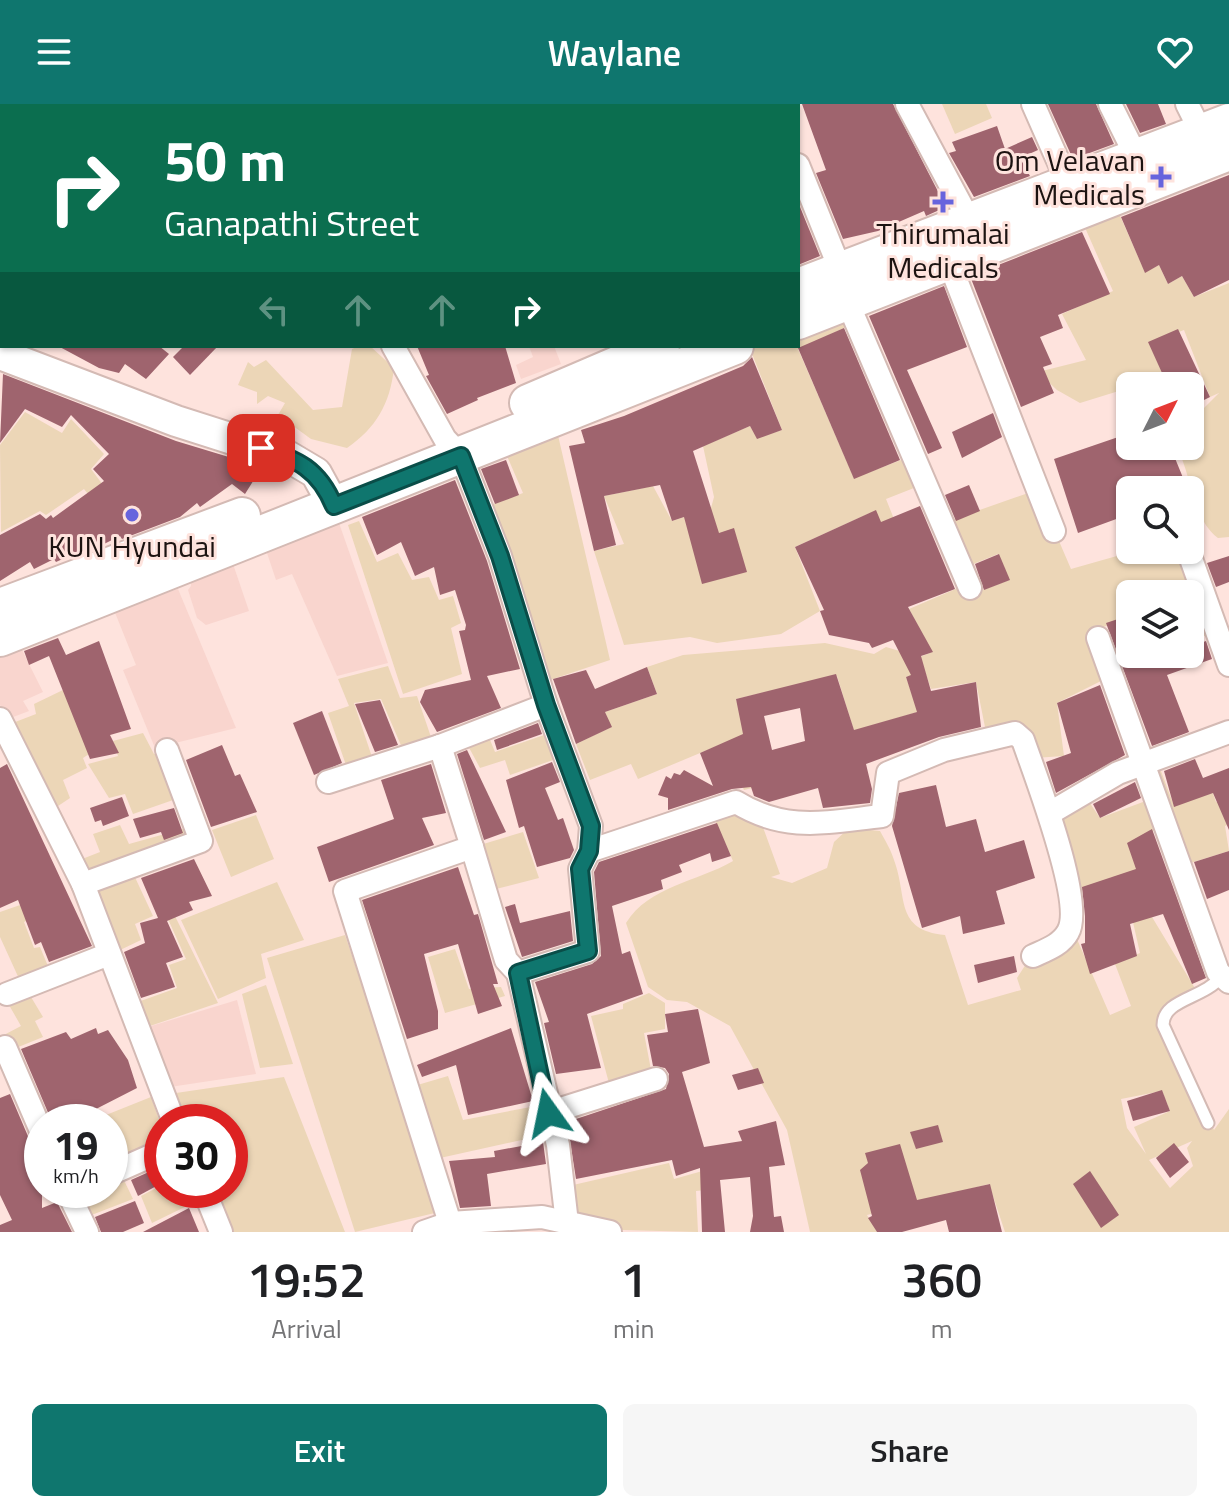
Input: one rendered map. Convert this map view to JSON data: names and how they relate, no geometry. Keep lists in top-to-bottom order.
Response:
{
  "places": {
    "health": ["Om Velavan Medicals", "Thirumalai Medicals"],
    "other": ["KUN Hyundai"]
  },
  "north": "top right",
  "page": {
    "header": "Waylane",
    "turn": ["50 m", "Ganapathi Street"],
    "speed": "19 km/h",
    "limit": "30",
    "eta": [
      "19:52",
      "Arrival",
      "1",
      "min",
      "360",
      "m"
    ],
    "buttons": ["Exit", "Share"]
  }
}
